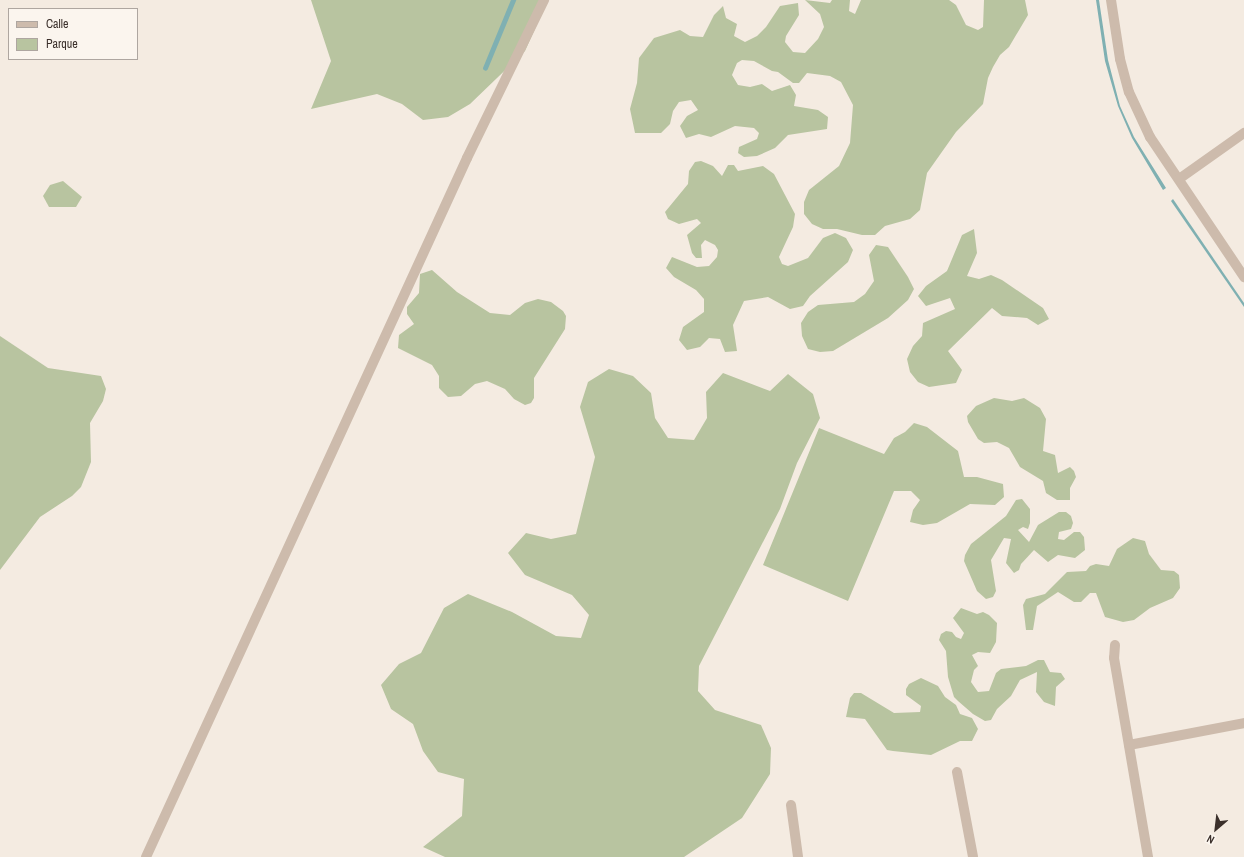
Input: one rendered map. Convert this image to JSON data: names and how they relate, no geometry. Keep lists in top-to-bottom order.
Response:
{
  "legend": ["Calle", "Parque"],
  "north": "bottom left"
}
